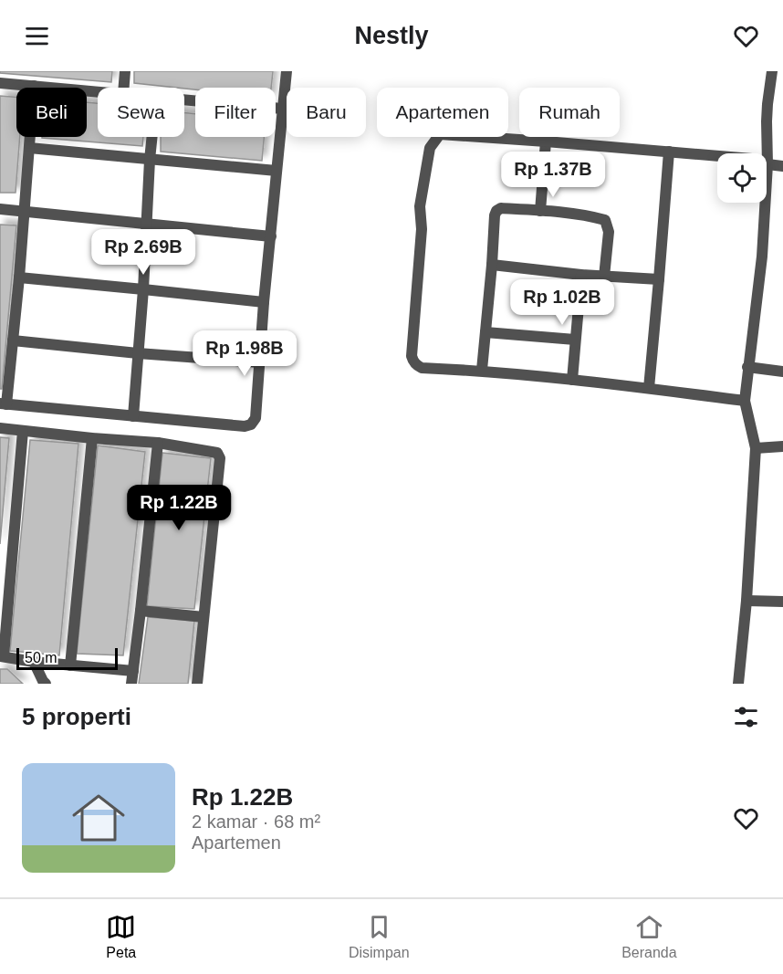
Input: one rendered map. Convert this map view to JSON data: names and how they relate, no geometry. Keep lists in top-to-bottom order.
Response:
{
  "scale_bar": "50 m",
  "page": {
    "header": "Nestly",
    "chip": [
      "Beli",
      "Sewa",
      "Filter",
      "Baru",
      "Apartemen",
      "Rumah"
    ],
    "price": [
      "Rp 1.37B",
      "Rp 2.69B",
      "Rp 1.02B",
      "Rp 1.98B",
      "Rp 1.22B"
    ],
    "scale": "50 m",
    "heading": "5 properti",
    "list": [
      {
        "name": "Rp 1.22B",
        "note": "2 kamar · 68 m² · Apartemen"
      }
    ],
    "tabs": ["Peta", "Disimpan", "Beranda"]
  }
}
